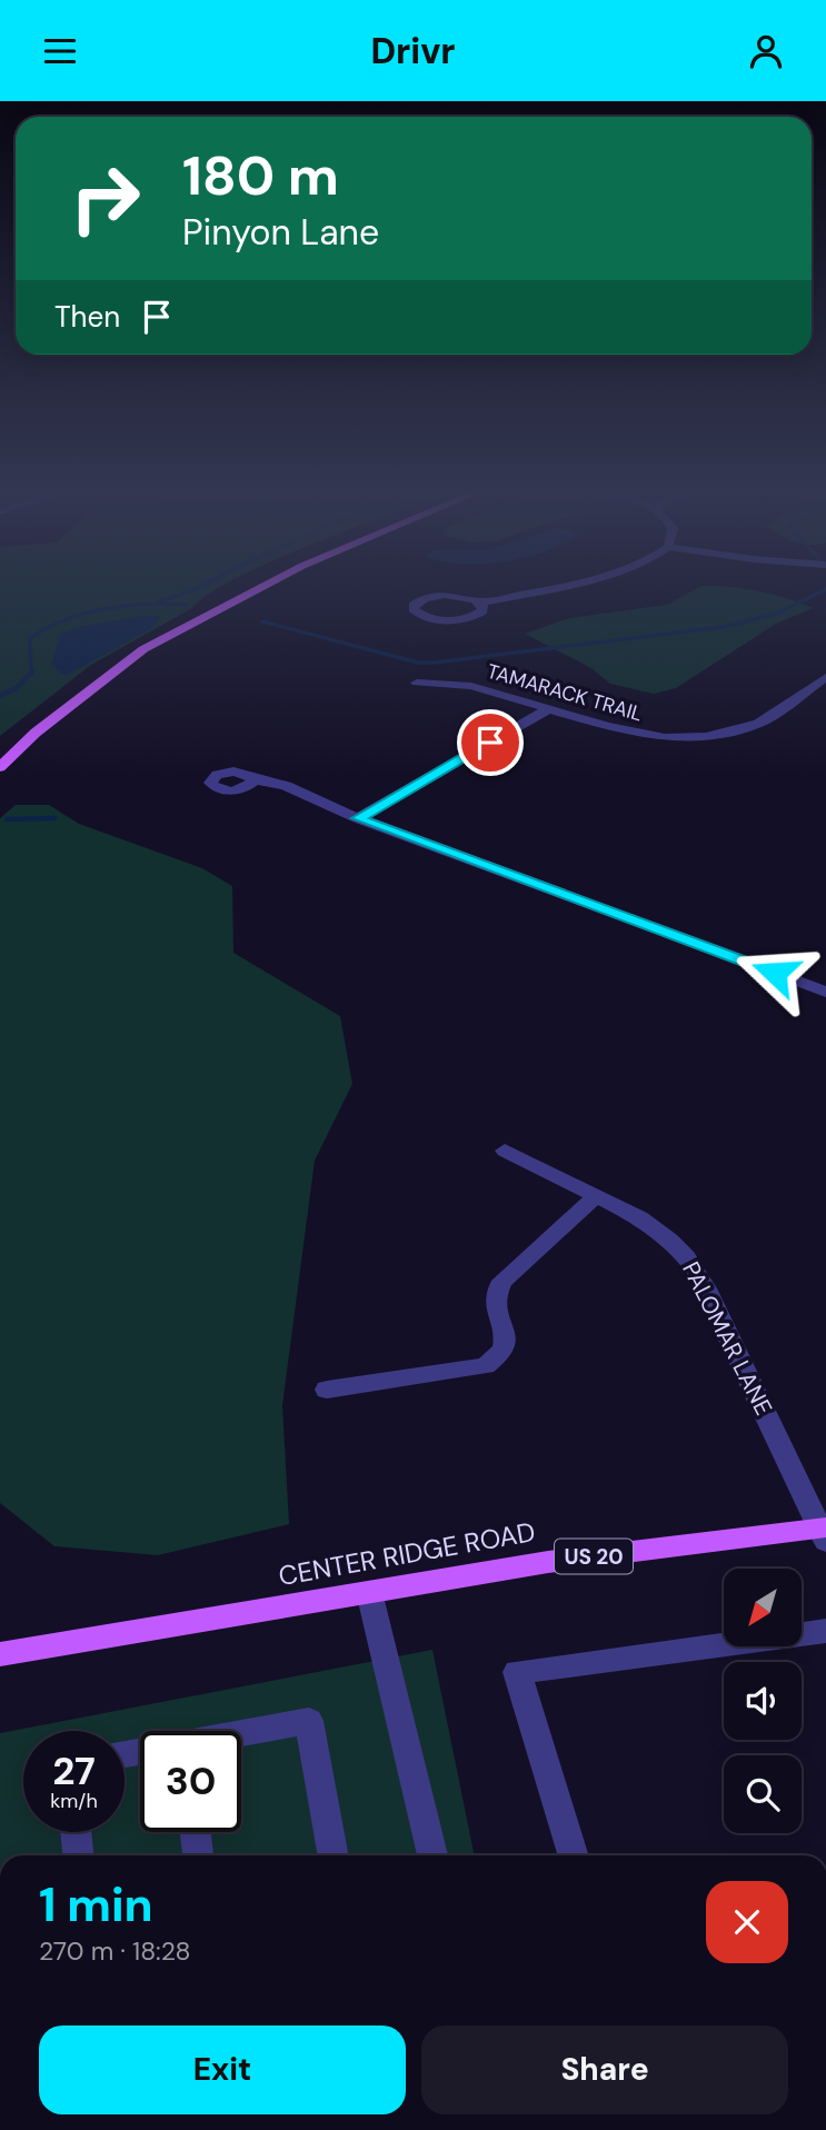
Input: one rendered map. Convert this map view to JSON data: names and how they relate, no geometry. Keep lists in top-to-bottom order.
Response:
{
  "streets": {
    "main road": ["CENTER RIDGE ROAD", "US 20"],
    "street": ["TAMARACK TRAIL", "PALOMAR LANE"]
  },
  "crossings": [
    ["PALOMAR LANE", "CENTER RIDGE ROAD"]
  ],
  "north": "bottom left",
  "page": {
    "header": "Drivr",
    "turn": ["180 m", "Pinyon Lane"],
    "then": "Then",
    "speed": "27 km/h",
    "limit": "30",
    "heading": ["1 min", "270 m · 18:28"],
    "buttons": ["Exit", "Share"]
  }
}
